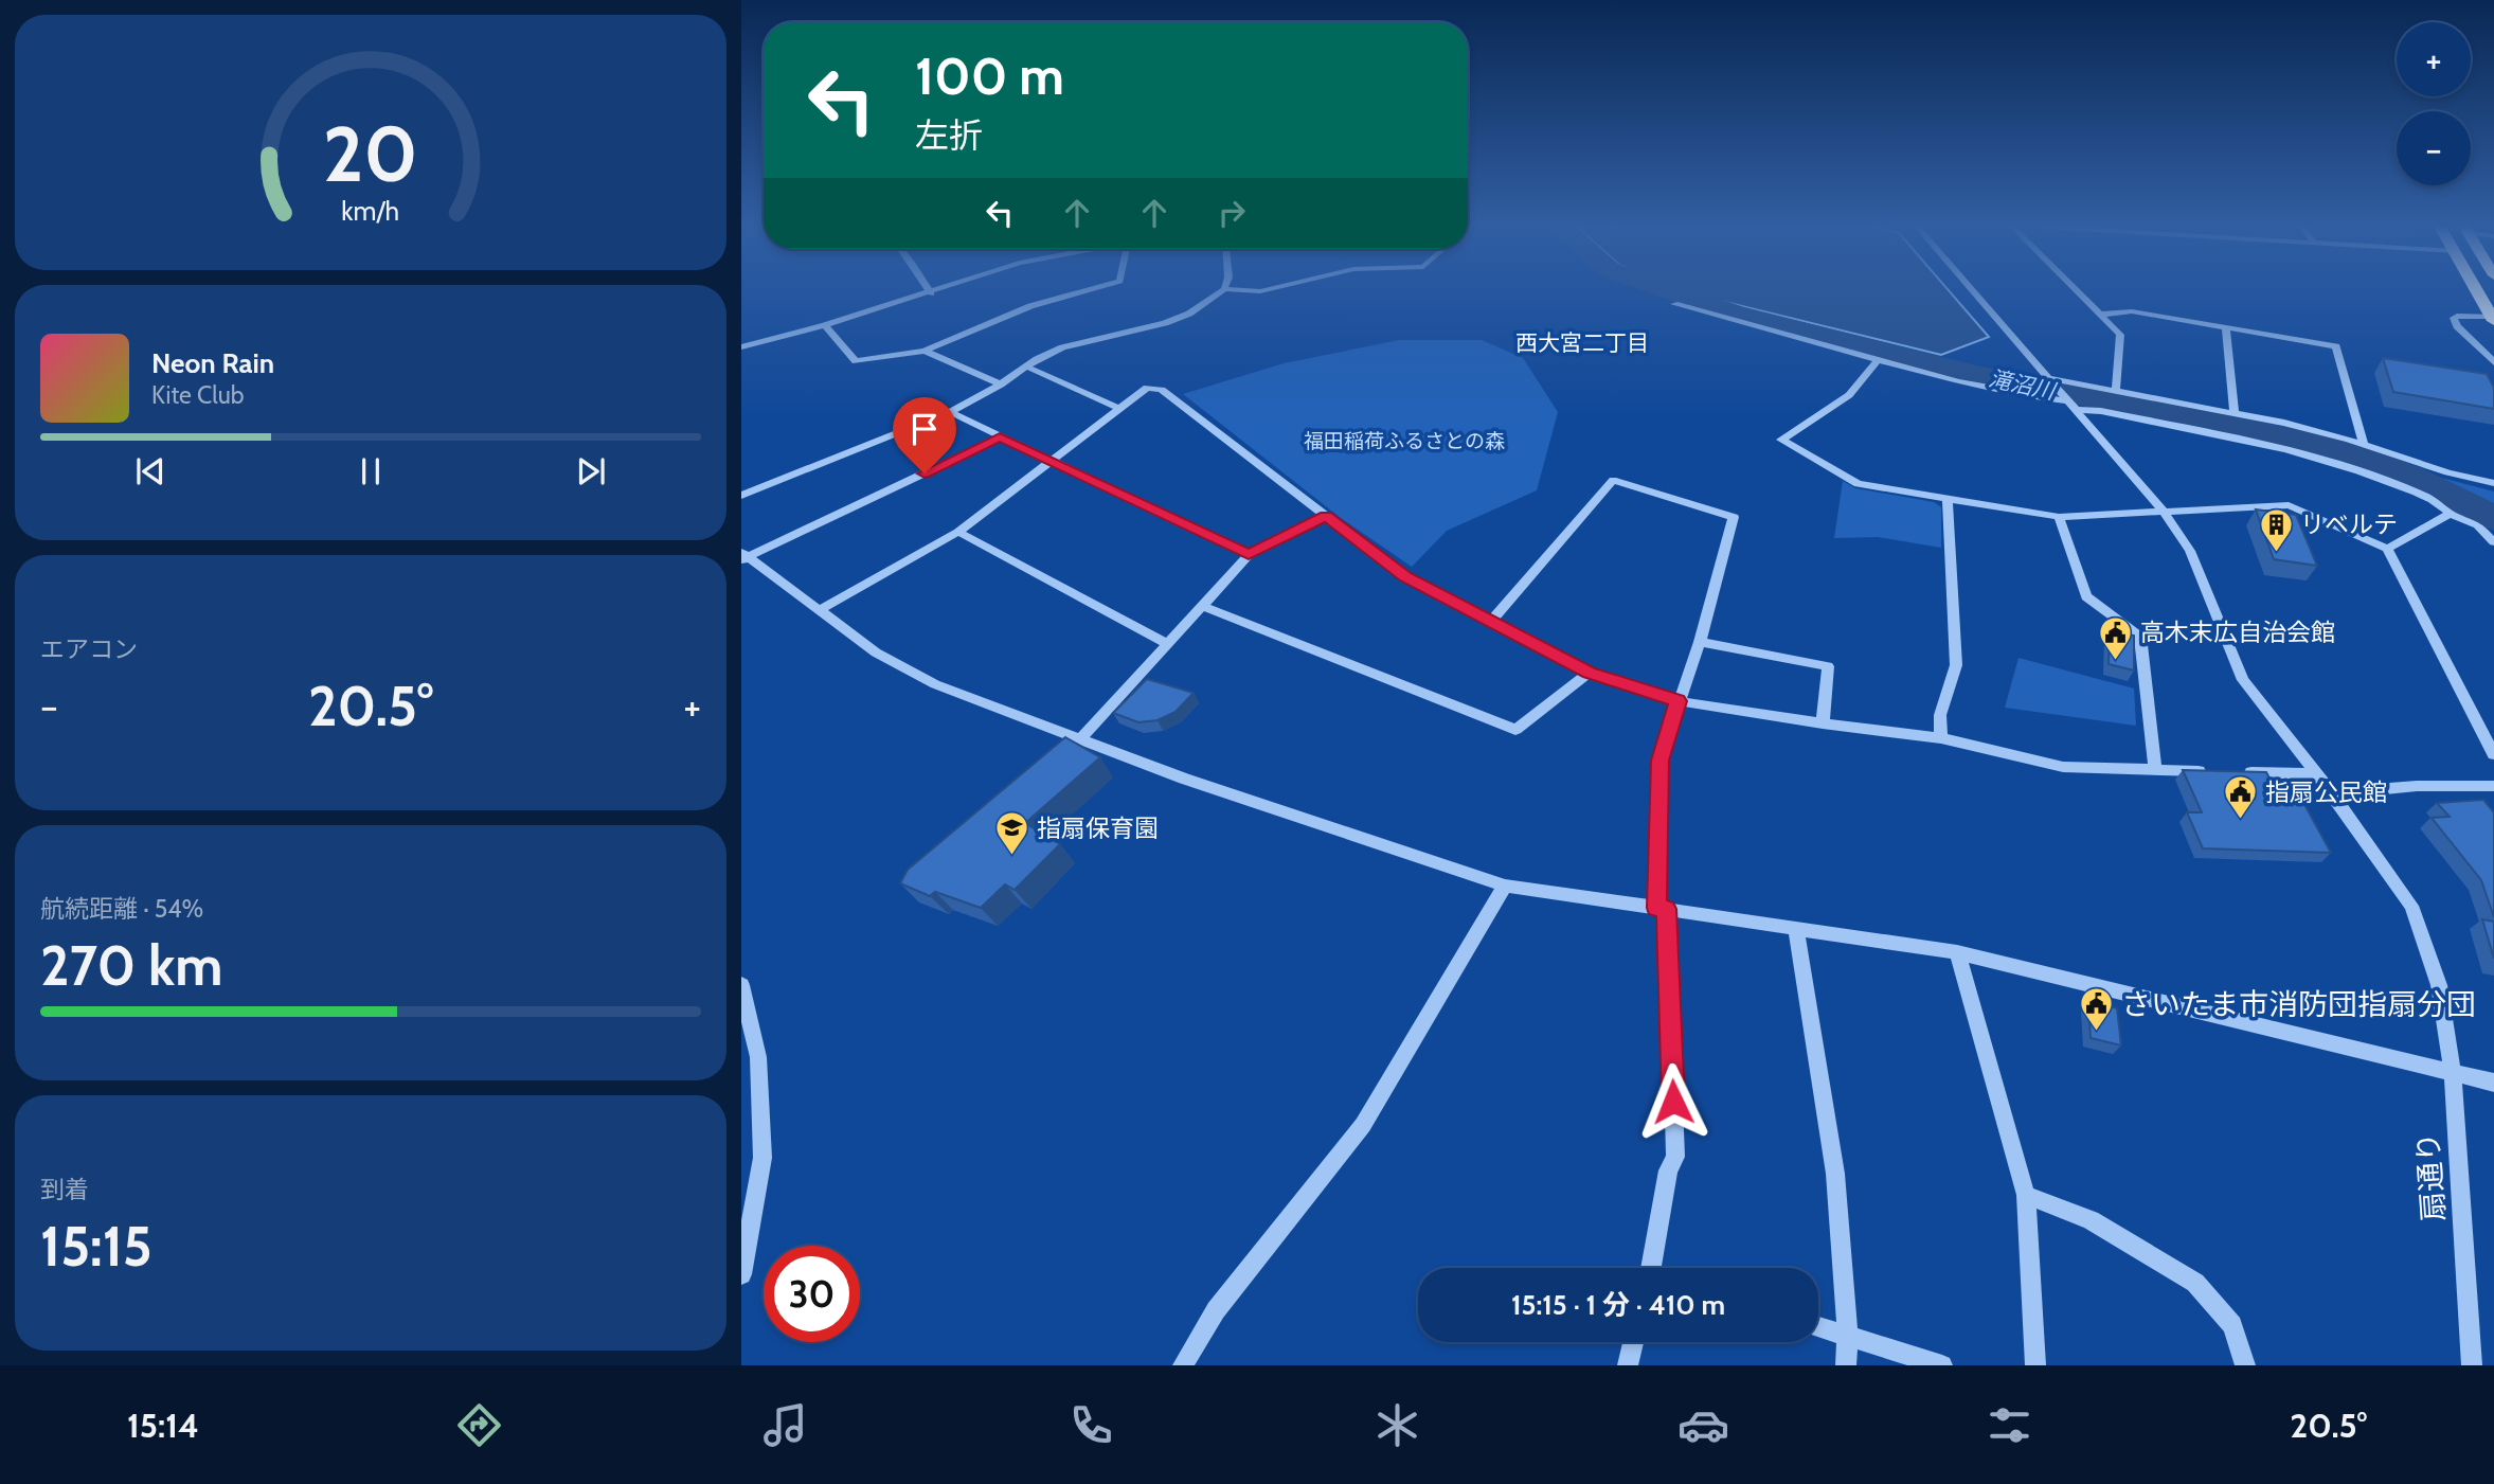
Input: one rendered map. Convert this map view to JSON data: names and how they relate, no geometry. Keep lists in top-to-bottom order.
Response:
{
  "streets": {
    "street": ["扇通り"]
  },
  "districts": ["西大宮二丁目"],
  "water": ["滝沼川"],
  "parks": ["福田稲荷ふるさとの森"],
  "places": {
    "building": ["リベルテ"],
    "public building": ["高木末広自治会館", "指扇公民館", "さいたま市消防団指扇分団"],
    "school or university": ["指扇保育園"]
  },
  "page": {
    "map_buttons": ["+", "−"],
    "turn": ["100 m", "左折"],
    "song": ["Neon Rain", "Kite Club"],
    "tile": [
      "エアコン",
      ["航続距離 · 54%", "270 km"],
      ["到着", "15:15"]
    ],
    "heat": ["−", "20.5°", "+"],
    "limit": "30",
    "trip": "15:15 · 1 分 · 410 m",
    "tabs": ["15:14", "20.5°"],
    "gauge": ["20", "km/h"]
  }
}
